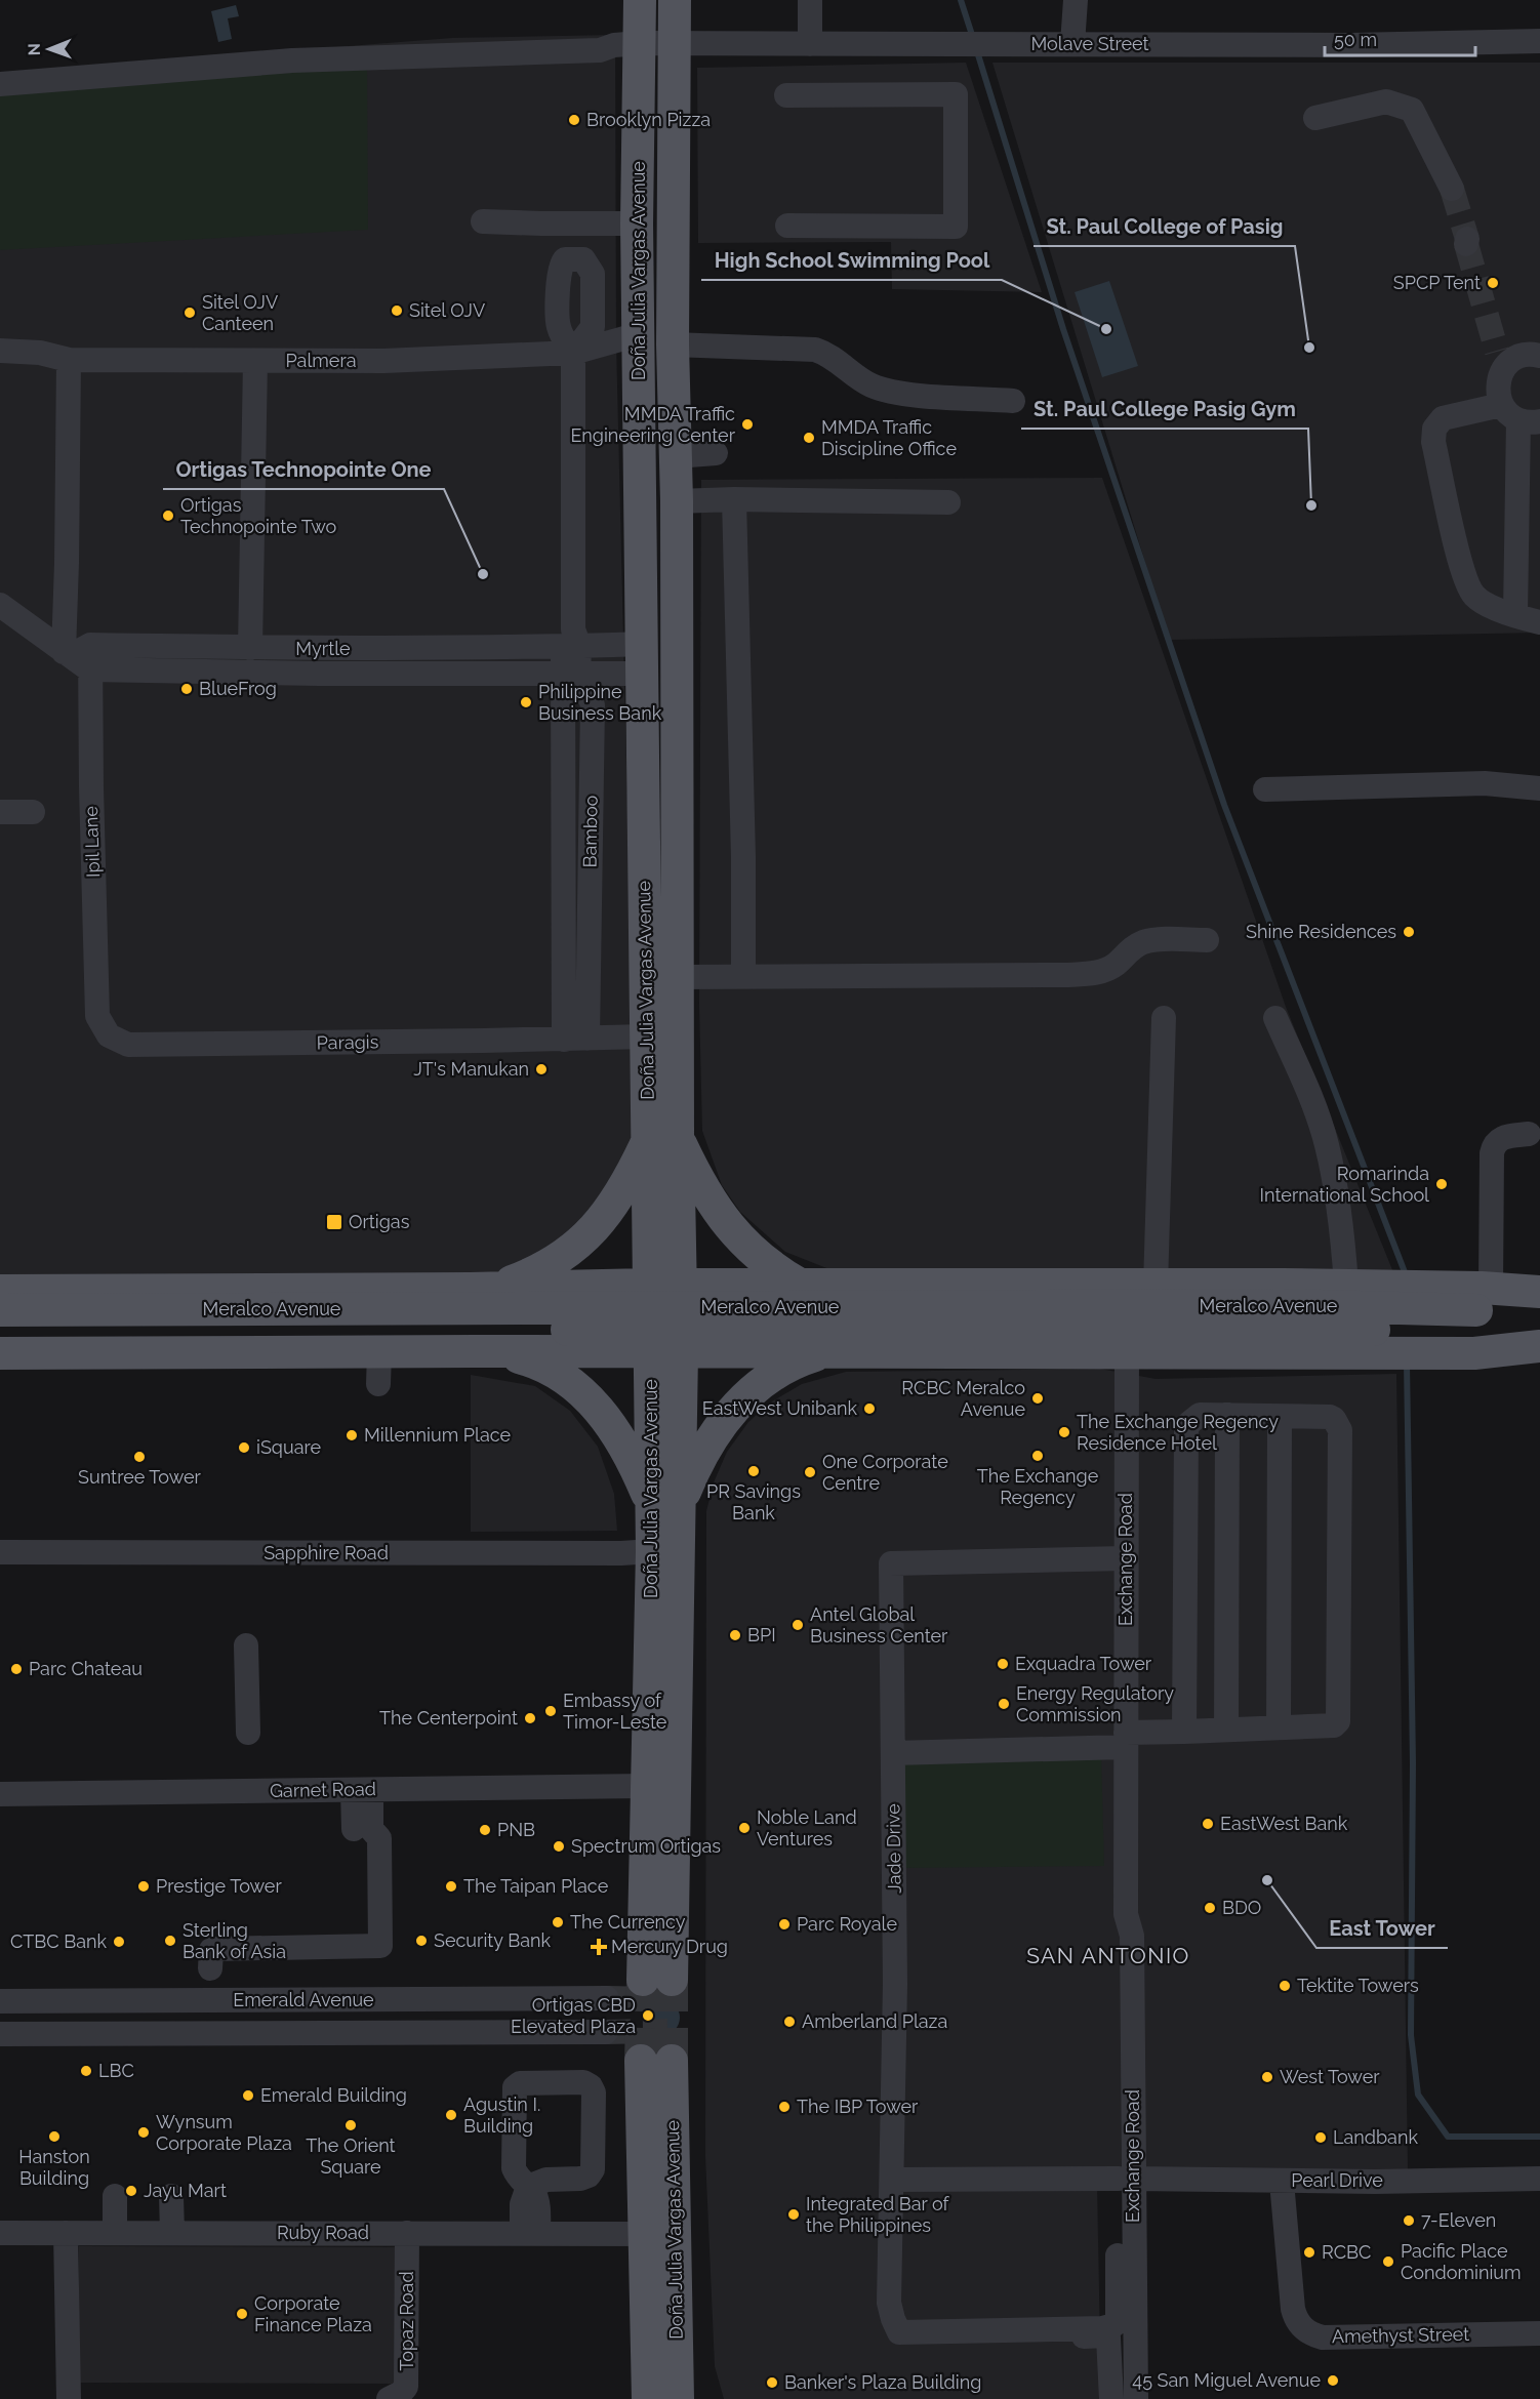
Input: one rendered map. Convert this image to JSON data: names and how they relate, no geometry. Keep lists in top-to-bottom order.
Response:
{
  "streets": {
    "main road": ["Doña Julia Vargas Avenue", "Meralco Avenue"],
    "street": [
      "Molave Street",
      "Palmera",
      "Myrtle",
      "Bamboo",
      "Ipil Lane",
      "Paragis",
      "Sapphire Road",
      "Exchange Road",
      "Garnet Road",
      "Jade Drive",
      "Emerald Avenue",
      "Pearl Drive",
      "Ruby Road",
      "Topaz Road",
      "Amethyst Street"
    ]
  },
  "crossings": [
    ["Molave Street", "Doña Julia Vargas Avenue"],
    ["Doña Julia Vargas Avenue", "Palmera"],
    ["Doña Julia Vargas Avenue", "Myrtle"],
    ["Doña Julia Vargas Avenue", "Paragis"],
    ["Doña Julia Vargas Avenue", "Meralco Avenue"],
    ["Doña Julia Vargas Avenue", "Sapphire Road"],
    ["Doña Julia Vargas Avenue", "Garnet Road"],
    ["Doña Julia Vargas Avenue", "Ruby Road"],
    ["Palmera", "Bamboo"],
    ["Palmera", "Ipil Lane"],
    ["Myrtle", "Bamboo"],
    ["Myrtle", "Ipil Lane"],
    ["Bamboo", "Paragis"],
    ["Ipil Lane", "Paragis"],
    ["Exchange Road", "Jade Drive"],
    ["Exchange Road", "Pearl Drive"],
    ["Jade Drive", "Pearl Drive"],
    ["Pearl Drive", "Amethyst Street"],
    ["Ruby Road", "Topaz Road"]
  ],
  "districts": ["SAN ANTONIO"],
  "places": {
    "other": [
      "Brooklyn Pizza",
      "SPCP Tent",
      "Sitel OJV",
      "Sitel OJV Canteen",
      "High School Swimming Pool",
      "St. Paul College of Pasig",
      "MMDA Traffic Engineering Center",
      "MMDA Traffic Discipline Office",
      "St. Paul College Pasig Gym",
      "Ortigas Technopointe Two",
      "Ortigas Technopointe One",
      "BlueFrog",
      "Philippine Business Bank",
      "Shine Residences",
      "JT's Manukan",
      "Romarinda International School",
      "RCBC Meralco Avenue",
      "EastWest Unibank",
      "The Exchange Regency Residence Hotel",
      "Millennium Place",
      "iSquare",
      "The Exchange Regency",
      "Suntree Tower",
      "PR Savings Bank",
      "One Corporate Centre",
      "Antel Global Business Center",
      "BPI",
      "Exquadra Tower",
      "Parc Chateau",
      "Energy Regulatory Commission",
      "Embassy of Timor-Leste",
      "The Centerpoint",
      "EastWest Bank",
      "Noble Land Ventures",
      "PNB",
      "Spectrum Ortigas",
      "East Tower",
      "Prestige Tower",
      "The Taipan Place",
      "BDO",
      "The Currency",
      "Parc Royale",
      "Sterling Bank of Asia",
      "Security Bank",
      "CTBC Bank",
      "Tektite Towers",
      "Ortigas CBD Elevated Plaza",
      "Amberland Plaza",
      "LBC",
      "West Tower",
      "Emerald Building",
      "The IBP Tower",
      "Agustin I. Building",
      "The Orient Square",
      "Wynsum Corporate Plaza",
      "Hanston Building",
      "Landbank",
      "Jayu Mart",
      "Integrated Bar of the Philippines",
      "7-Eleven",
      "RCBC",
      "Pacific Place Condominium",
      "Corporate Finance Plaza",
      "45 San Miguel Avenue",
      "Banker's Plaza Building"
    ],
    "transit": ["Ortigas"],
    "health": ["Mercury Drug"]
  },
  "scale_bar": "50 m",
  "north": "left"
}
